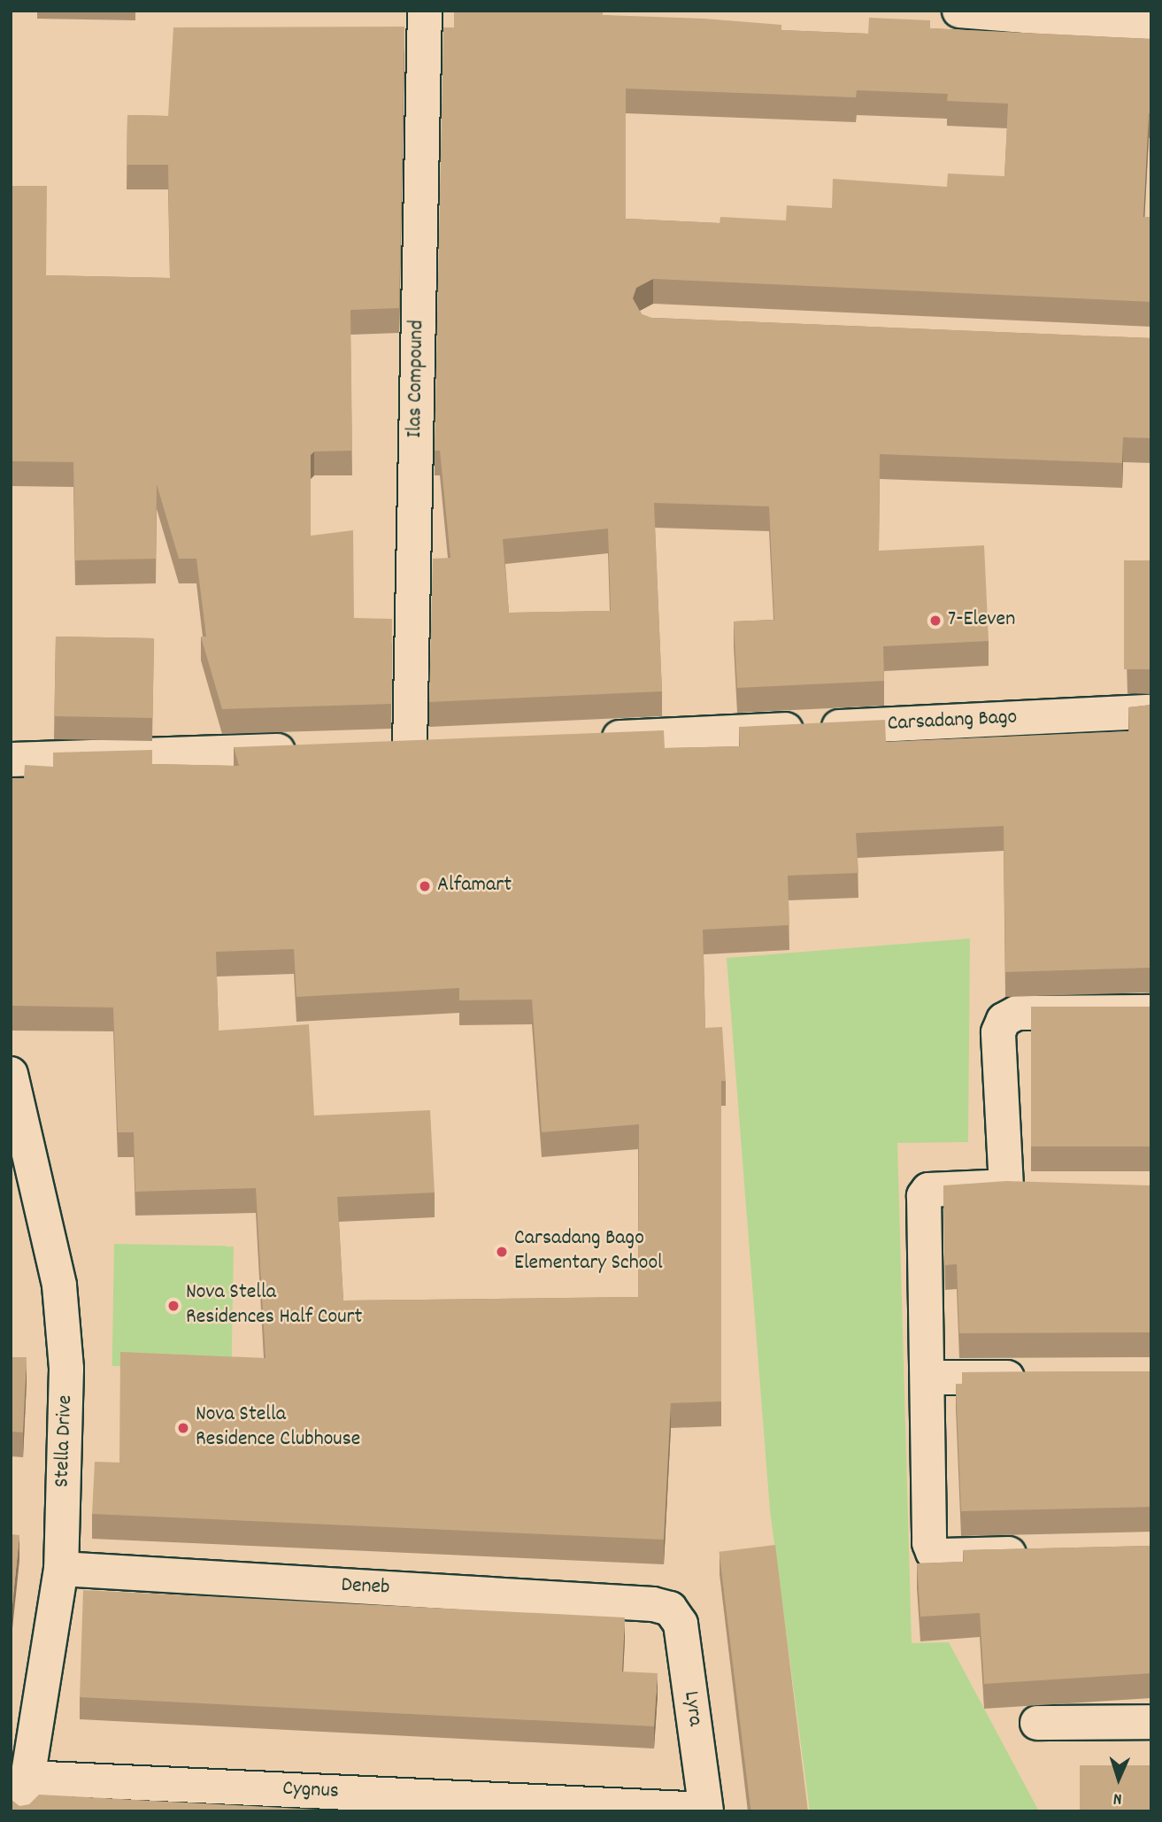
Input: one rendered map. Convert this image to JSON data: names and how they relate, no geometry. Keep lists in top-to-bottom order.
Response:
{
  "streets": {
    "street": [
      "Ilas Compound",
      "Carsadang Bago",
      "Stella Drive",
      "Deneb",
      "Lyra",
      "Cygnus"
    ]
  },
  "crossings": [
    ["Stella Drive", "Deneb"],
    ["Stella Drive", "Cygnus"],
    ["Deneb", "Lyra"],
    ["Lyra", "Cygnus"]
  ],
  "places": [
    "7-Eleven",
    "Alfamart",
    "Carsadang Bago Elementary School",
    "Nova Stella Residences Half Court",
    "Nova Stella Residence Clubhouse"
  ],
  "north": "bottom"
}
